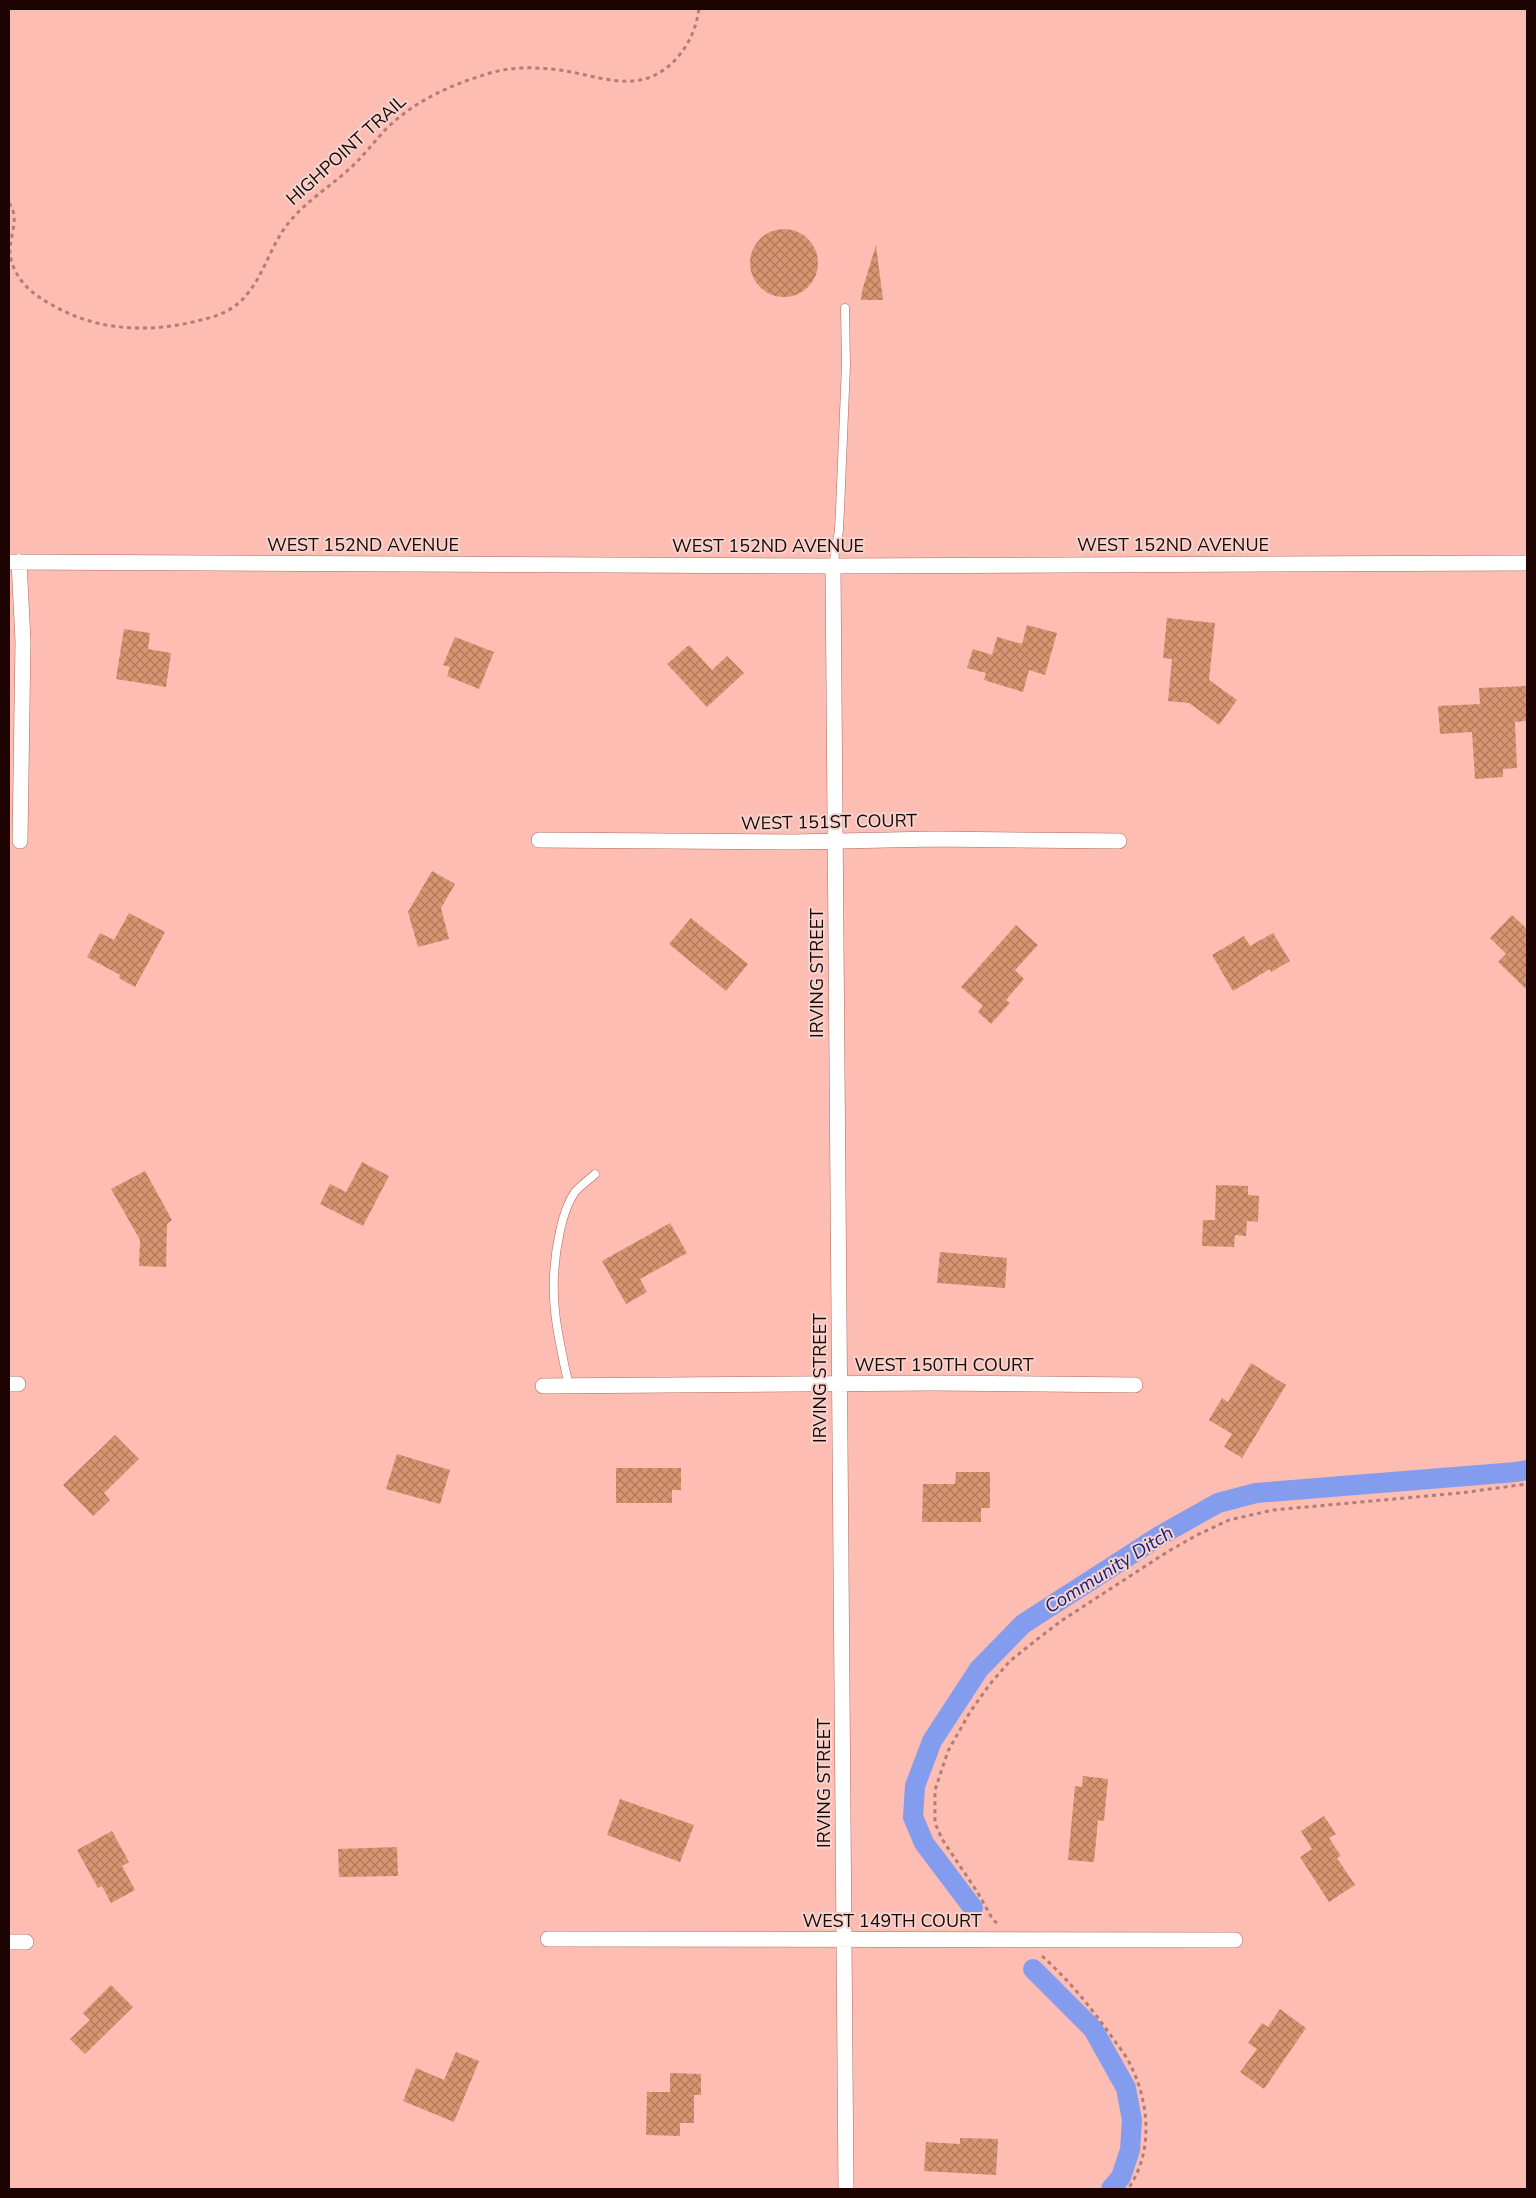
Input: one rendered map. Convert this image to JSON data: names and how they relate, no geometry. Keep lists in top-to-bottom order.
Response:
{
  "streets": {
    "street": [
      "WEST 152ND AVENUE",
      "WEST 151ST COURT",
      "IRVING STREET",
      "WEST 150TH COURT",
      "WEST 149TH COURT"
    ],
    "path": ["HIGHPOINT TRAIL"]
  },
  "crossings": [
    ["WEST 152ND AVENUE", "IRVING STREET"],
    ["WEST 151ST COURT", "IRVING STREET"],
    ["IRVING STREET", "WEST 150TH COURT"],
    ["IRVING STREET", "WEST 149TH COURT"]
  ],
  "water": ["Community Ditch"]
}
